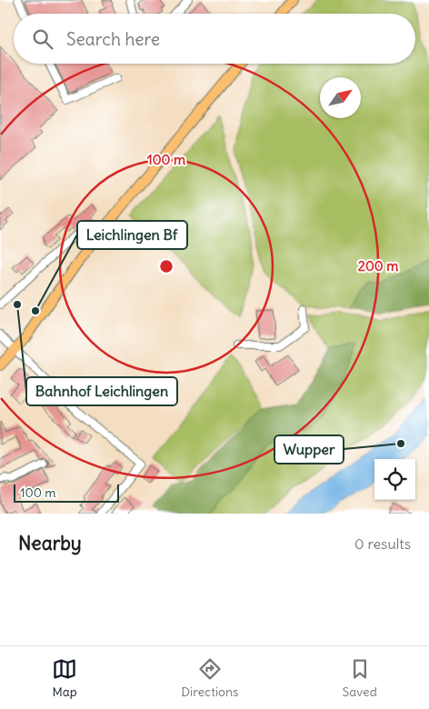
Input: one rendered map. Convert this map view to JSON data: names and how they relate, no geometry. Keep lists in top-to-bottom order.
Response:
{
  "places": ["Bahnhof Leichlingen", "Leichlingen Bf", "Wupper"],
  "scale_bar": "100 m",
  "north": "top right",
  "page": {
    "search": "Search here",
    "scale": "100 m",
    "heading": ["Nearby", "0 results"],
    "nav": ["Map", "Directions", "Saved"]
  },
  "rings": ["100 m", "200 m"]
}
